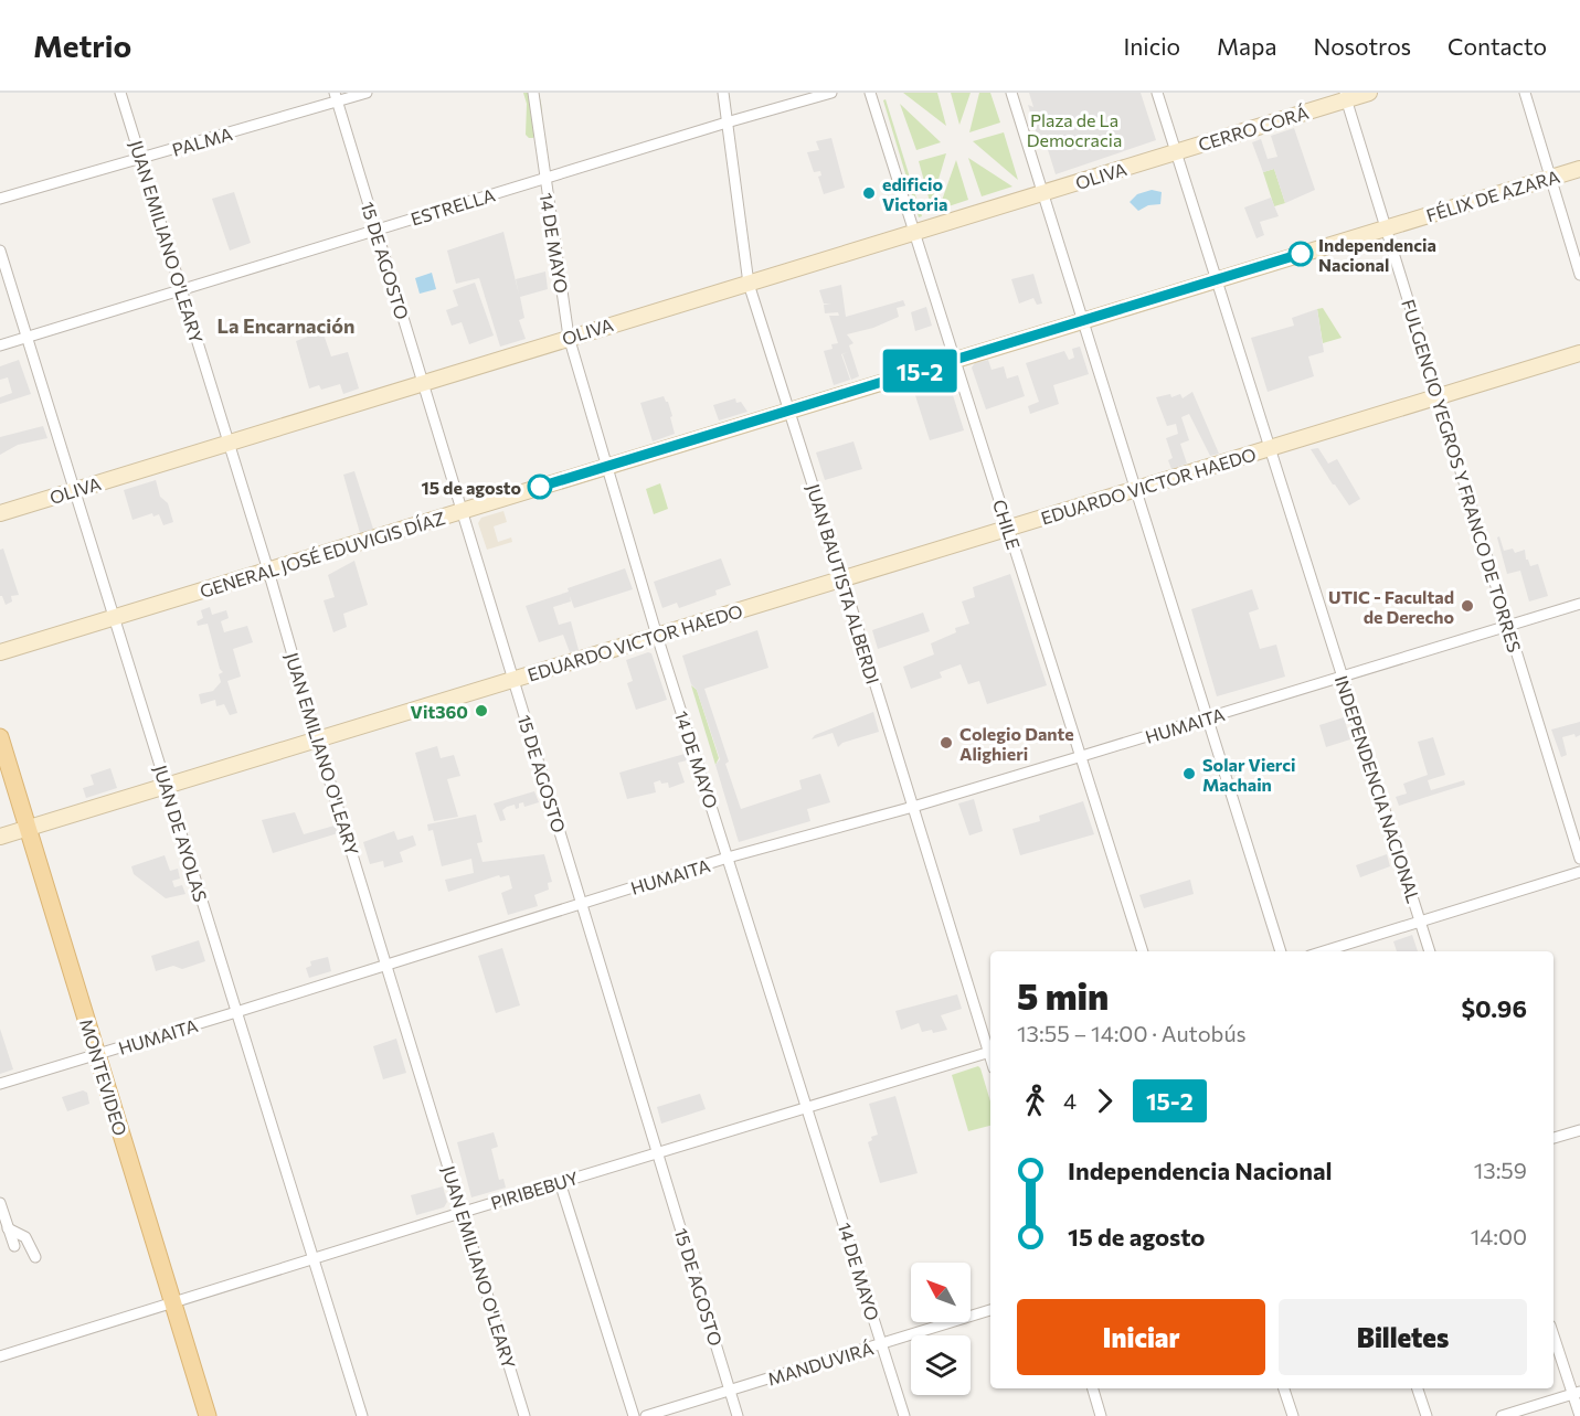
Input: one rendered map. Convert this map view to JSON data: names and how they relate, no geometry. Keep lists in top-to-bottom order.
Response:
{
  "streets": {
    "main road": ["MONTEVIDEO"],
    "street": [
      "CERRO CORÁ",
      "PALMA",
      "OLIVA",
      "FÉLIX DE AZARA",
      "ESTRELLA",
      "JUAN EMILIANO O'LEARY",
      "14 DE MAYO",
      "15 DE AGOSTO",
      "FULGENCIO YEGROS Y FRANCO DE TORRES",
      "EDUARDO VICTOR HAEDO",
      "CHILE",
      "GENERAL JOSÉ EDUVIGIS DÍAZ",
      "JUAN BAUTISTA ALBERDI",
      "HUMAITA",
      "INDEPENDENCIA NACIONAL",
      "JUAN DE AYOLAS",
      "PIRIBEBUY",
      "MANDUVIRÁ"
    ]
  },
  "crossings": [
    ["CERRO CORÁ", "OLIVA"],
    ["CERRO CORÁ", "FULGENCIO YEGROS Y FRANCO DE TORRES"],
    ["CERRO CORÁ", "INDEPENDENCIA NACIONAL"],
    ["PALMA", "JUAN EMILIANO O'LEARY"],
    ["PALMA", "15 DE AGOSTO"],
    ["OLIVA", "JUAN EMILIANO O'LEARY"],
    ["OLIVA", "14 DE MAYO"],
    ["OLIVA", "15 DE AGOSTO"],
    ["OLIVA", "CHILE"],
    ["OLIVA", "JUAN BAUTISTA ALBERDI"],
    ["OLIVA", "INDEPENDENCIA NACIONAL"],
    ["OLIVA", "JUAN DE AYOLAS"],
    ["FÉLIX DE AZARA", "FULGENCIO YEGROS Y FRANCO DE TORRES"],
    ["FÉLIX DE AZARA", "GENERAL JOSÉ EDUVIGIS DÍAZ"],
    ["FÉLIX DE AZARA", "INDEPENDENCIA NACIONAL"],
    ["ESTRELLA", "JUAN EMILIANO O'LEARY"],
    ["ESTRELLA", "14 DE MAYO"],
    ["ESTRELLA", "15 DE AGOSTO"],
    ["ESTRELLA", "JUAN BAUTISTA ALBERDI"],
    ["ESTRELLA", "JUAN DE AYOLAS"],
    ["JUAN EMILIANO O'LEARY", "EDUARDO VICTOR HAEDO"],
    ["JUAN EMILIANO O'LEARY", "GENERAL JOSÉ EDUVIGIS DÍAZ"],
    ["JUAN EMILIANO O'LEARY", "HUMAITA"],
    ["JUAN EMILIANO O'LEARY", "PIRIBEBUY"],
    ["14 DE MAYO", "EDUARDO VICTOR HAEDO"],
    ["14 DE MAYO", "GENERAL JOSÉ EDUVIGIS DÍAZ"],
    ["14 DE MAYO", "HUMAITA"],
    ["14 DE MAYO", "PIRIBEBUY"],
    ["14 DE MAYO", "MANDUVIRÁ"],
    ["15 DE AGOSTO", "EDUARDO VICTOR HAEDO"],
    ["15 DE AGOSTO", "GENERAL JOSÉ EDUVIGIS DÍAZ"],
    ["15 DE AGOSTO", "HUMAITA"],
    ["15 DE AGOSTO", "PIRIBEBUY"],
    ["15 DE AGOSTO", "MANDUVIRÁ"],
    ["FULGENCIO YEGROS Y FRANCO DE TORRES", "EDUARDO VICTOR HAEDO"],
    ["FULGENCIO YEGROS Y FRANCO DE TORRES", "HUMAITA"],
    ["EDUARDO VICTOR HAEDO", "CHILE"],
    ["EDUARDO VICTOR HAEDO", "JUAN BAUTISTA ALBERDI"],
    ["EDUARDO VICTOR HAEDO", "INDEPENDENCIA NACIONAL"],
    ["EDUARDO VICTOR HAEDO", "JUAN DE AYOLAS"],
    ["EDUARDO VICTOR HAEDO", "MONTEVIDEO"],
    ["CHILE", "GENERAL JOSÉ EDUVIGIS DÍAZ"],
    ["CHILE", "HUMAITA"],
    ["GENERAL JOSÉ EDUVIGIS DÍAZ", "JUAN BAUTISTA ALBERDI"],
    ["GENERAL JOSÉ EDUVIGIS DÍAZ", "INDEPENDENCIA NACIONAL"],
    ["GENERAL JOSÉ EDUVIGIS DÍAZ", "JUAN DE AYOLAS"],
    ["JUAN BAUTISTA ALBERDI", "HUMAITA"],
    ["HUMAITA", "INDEPENDENCIA NACIONAL"],
    ["HUMAITA", "JUAN DE AYOLAS"],
    ["HUMAITA", "MONTEVIDEO"],
    ["JUAN DE AYOLAS", "PIRIBEBUY"],
    ["MONTEVIDEO", "PIRIBEBUY"]
  ],
  "districts": ["La Encarnación"],
  "parks": ["Plaza de La Democracia"],
  "places": [
    "edificio Victoria",
    "Independencia Nacional",
    "15 de agosto",
    "UTIC - Facultad de Derecho",
    "Vit360",
    "Colegio Dante Alighieri",
    "Solar Vierci Machain"
  ],
  "lines": ["bus line 15-2"],
  "north": "top left",
  "page": {
    "header": "Metrio",
    "nav": [
      "Inicio",
      "Mapa",
      "Nosotros",
      "Contacto"
    ],
    "on_map": "15-2",
    "heading": ["5 min", "13:55 – 14:00 · Autobús", "$0.96"],
    "legs": ["4", "15-2"],
    "list": [
      {
        "name": "Independencia Nacional",
        "value": "13:59"
      },
      {
        "name": "15 de agosto",
        "value": "14:00"
      }
    ],
    "buttons": ["Iniciar", "Billetes"]
  }
}
